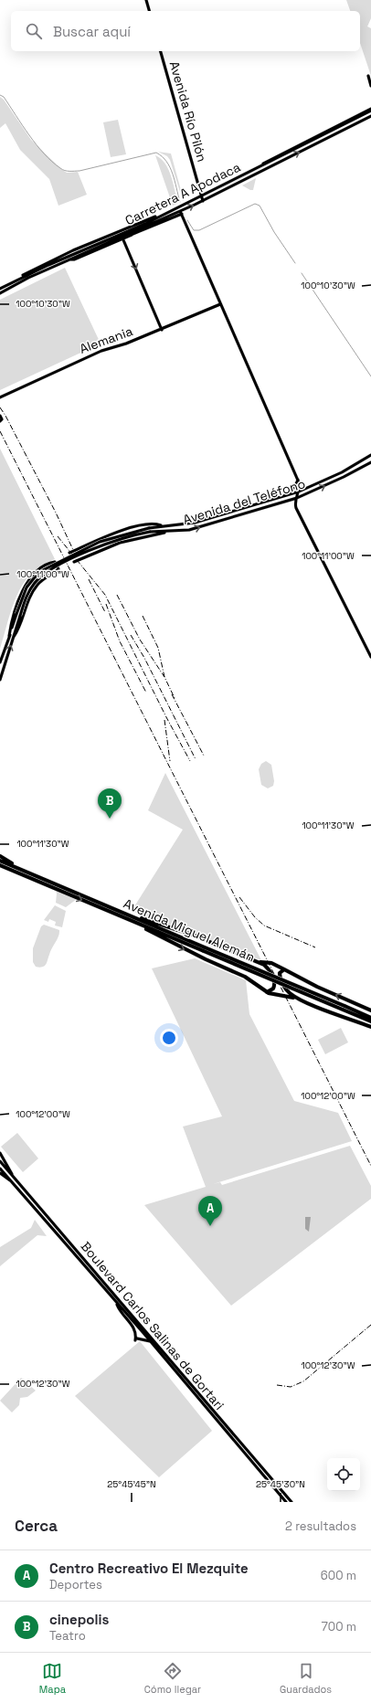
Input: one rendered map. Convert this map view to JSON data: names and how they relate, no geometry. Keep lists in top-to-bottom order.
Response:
{
  "streets": {
    "highway": ["Avenida Miguel Alemán"],
    "main road": [
      "Avenida Río Pilón",
      "Carretera A Apodaca",
      "Alemania",
      "Avenida del Teléfono",
      "Boulevard Carlos Salinas de Gortari"
    ]
  },
  "crossings": [
    ["Avenida Río Pilón", "Carretera A Apodaca"]
  ],
  "page": {
    "search": "Buscar aquí",
    "pins": ["B", "A"],
    "heading": ["Cerca", "2 resultados"],
    "list": [
      {
        "mark": "A",
        "name": "Centro Recreativo El Mezquite",
        "note": "Deportes",
        "value": "600 m"
      },
      {
        "mark": "B",
        "name": "cinepolis",
        "note": "Teatro",
        "value": "700 m"
      }
    ],
    "nav": ["Mapa", "Cómo llegar", "Guardados"]
  },
  "coordinates": [
    "100°10'30\"W",
    "100°11'00\"W",
    "100°11'30\"W",
    "100°12'00\"W",
    "100°12'30\"W",
    "25°45'45\"N",
    "25°45'30\"N"
  ]
}
